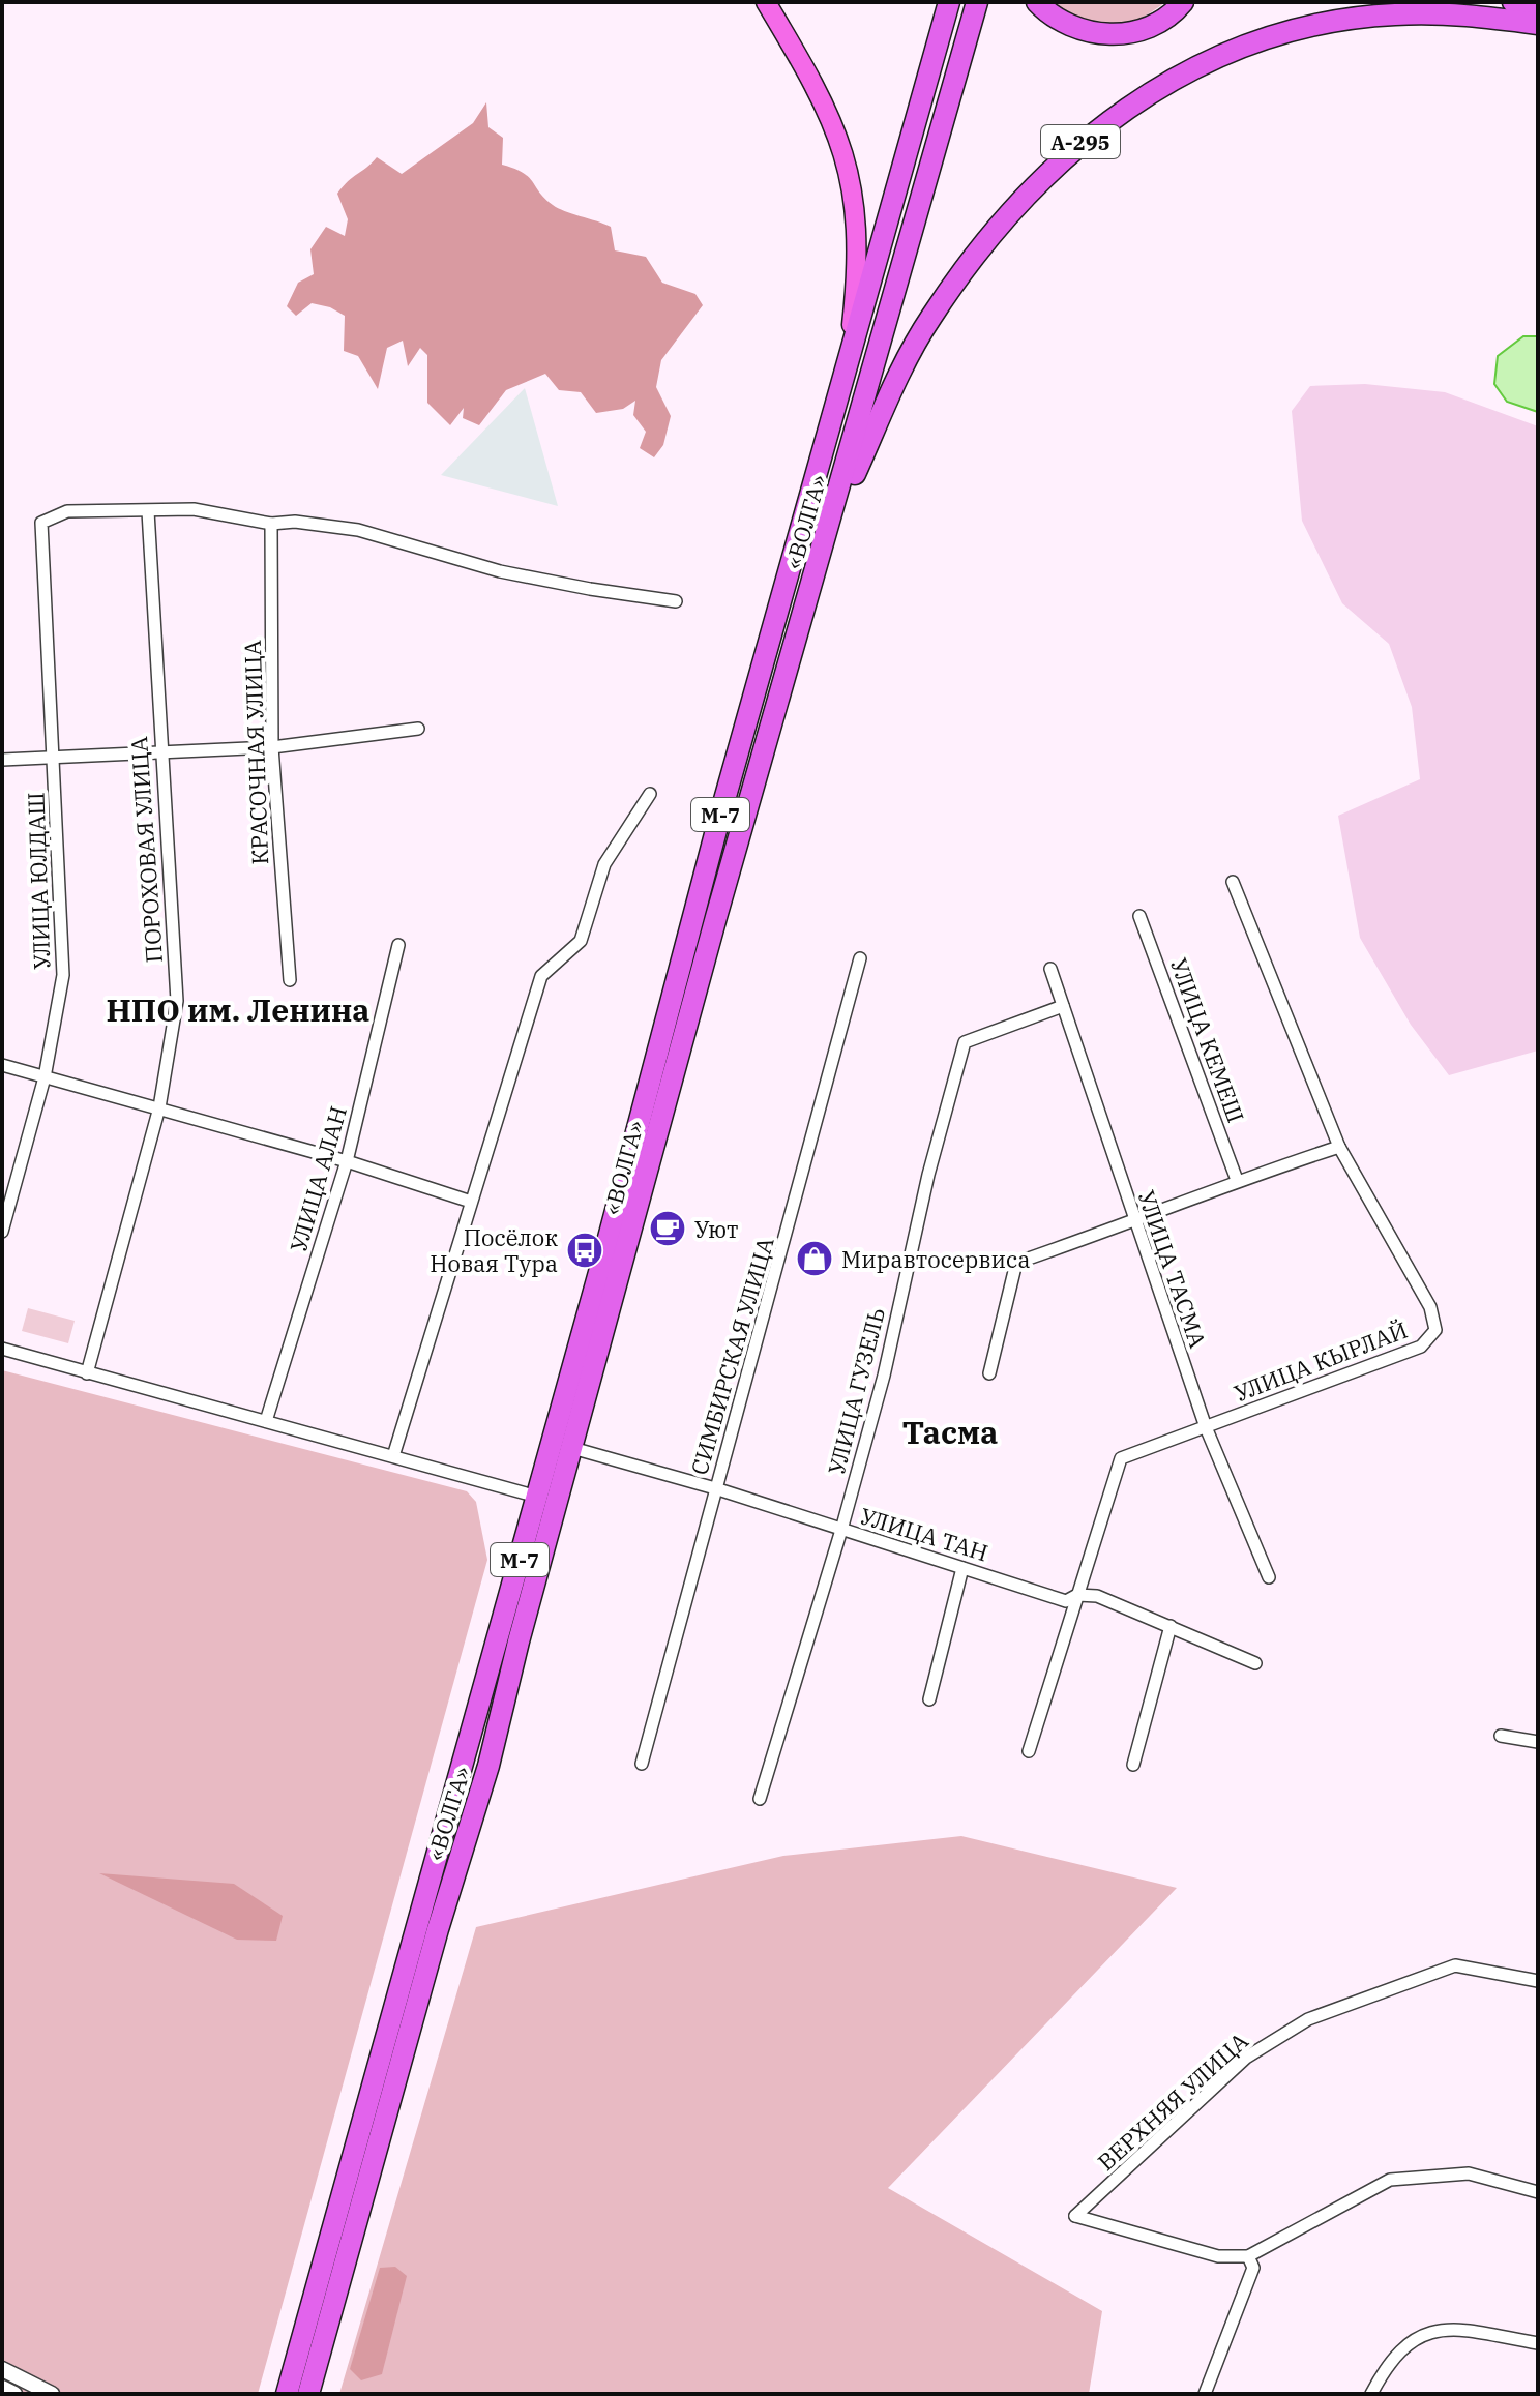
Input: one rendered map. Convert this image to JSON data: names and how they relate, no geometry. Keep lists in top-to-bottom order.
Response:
{
  "streets": {
    "highway": ["А-295", "«ВОЛГА»", "М-7"],
    "street": [
      "КРАСОЧНАЯ УЛИЦА",
      "ПОРОХОВАЯ УЛИЦА",
      "УЛИЦА ЮЛДАШ",
      "УЛИЦА КЕМЕШ",
      "УЛИЦА АЛАН",
      "УЛИЦА ТАСМА",
      "СИМБИРСКАЯ УЛИЦА",
      "УЛИЦА КЫРЛАЙ",
      "УЛИЦА ГУЗЕЛЬ",
      "УЛИЦА ТАН",
      "ВЕРХНЯЯ УЛИЦА"
    ]
  },
  "crossings": [
    ["А-295", "«ВОЛГА»"],
    ["«ВОЛГА»", "УЛИЦА ТАН"],
    ["ПОРОХОВАЯ УЛИЦА", "УЛИЦА ЮЛДАШ"],
    ["УЛИЦА ТАСМА", "УЛИЦА КЫРЛАЙ"],
    ["УЛИЦА ТАСМА", "УЛИЦА ГУЗЕЛЬ"],
    ["СИМБИРСКАЯ УЛИЦА", "УЛИЦА ТАН"],
    ["УЛИЦА КЫРЛАЙ", "УЛИЦА ТАН"],
    ["УЛИЦА ГУЗЕЛЬ", "УЛИЦА ТАН"]
  ],
  "districts": ["НПО им. Ленина", "Тасма"],
  "places": {
    "cafe": ["Уют"],
    "bus stop": ["Посёлок Новая Тура"],
    "shop": ["Миравтосервиса"]
  }
}
